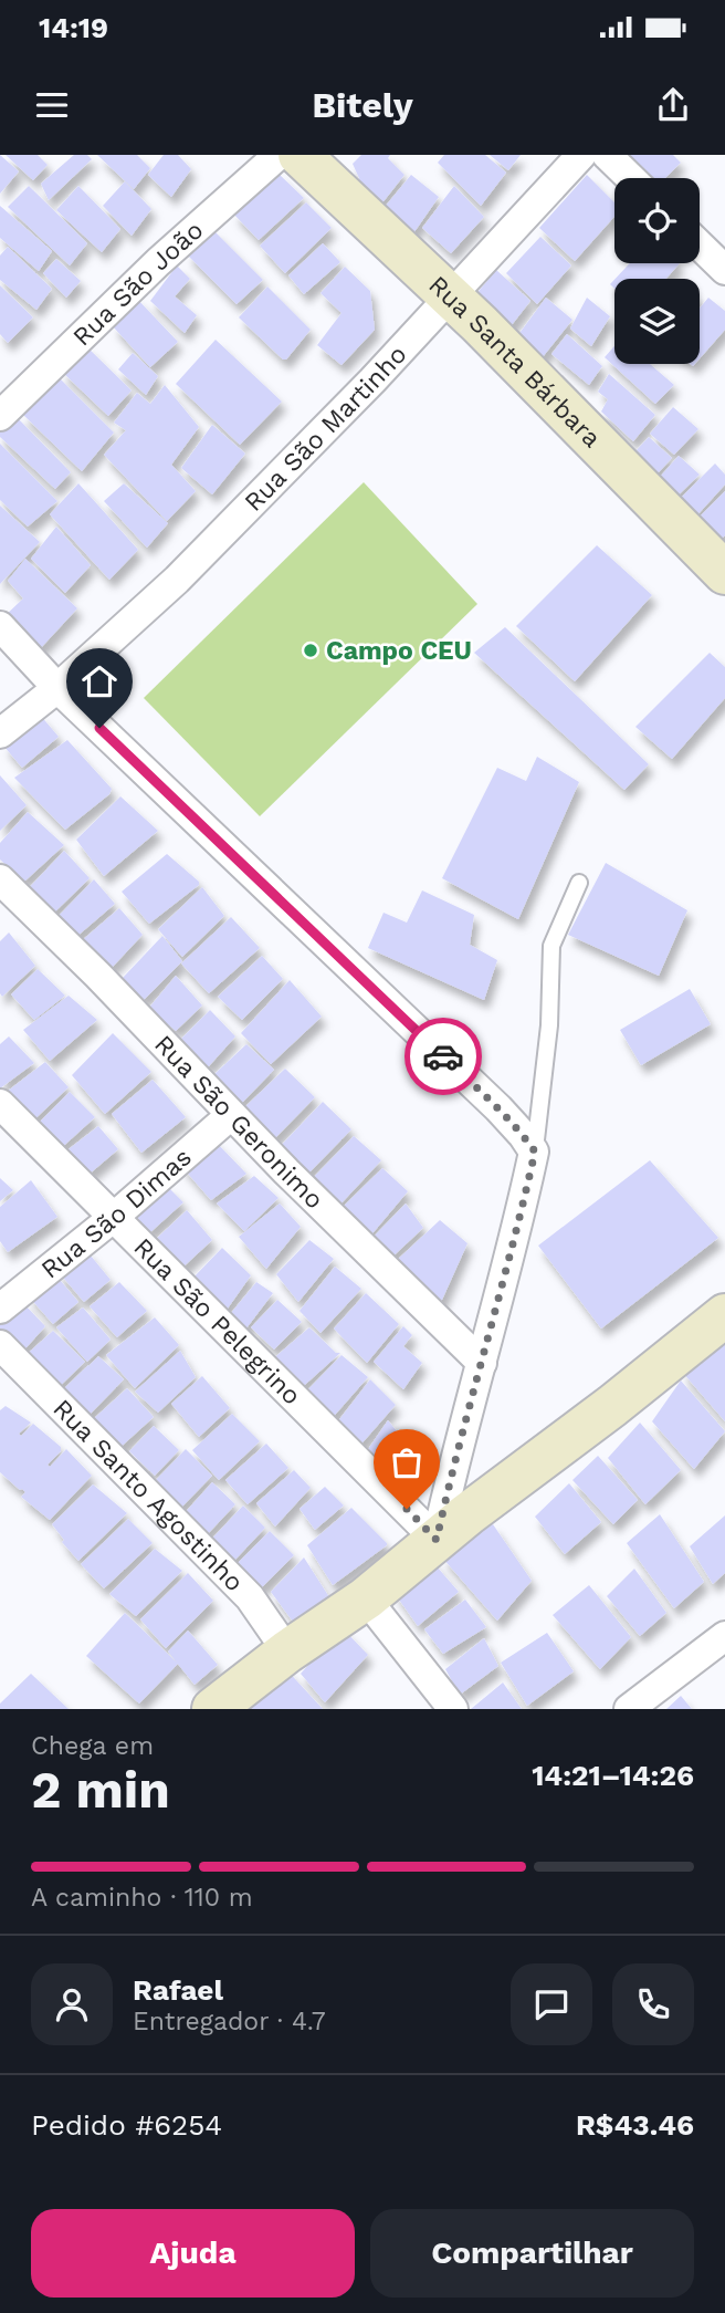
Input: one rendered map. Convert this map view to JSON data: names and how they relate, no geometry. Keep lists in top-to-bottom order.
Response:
{
  "streets": {
    "street": [
      "Rua São João",
      "Rua Santa Bárbara",
      "Rua São Martinho",
      "Rua São Geronimo",
      "Rua São Dimas",
      "Rua São Pelegrino",
      "Rua Santo Agostinho"
    ]
  },
  "crossings": [
    ["Rua Santa Bárbara", "Rua São Martinho"],
    ["Rua São Geronimo", "Rua São Dimas"],
    ["Rua São Dimas", "Rua São Pelegrino"]
  ],
  "places": ["Campo CEU"],
  "page": {
    "status": "14:19",
    "header": "Bitely",
    "heading": ["2 min", "Chega em", "14:21–14:26"],
    "panel": [
      "Rafael",
      "Entregador · 4.7",
      "Pedido #6254",
      "R$43.46"
    ],
    "bar": "A caminho · 110 m",
    "buttons": ["Ajuda", "Compartilhar"]
  }
}
